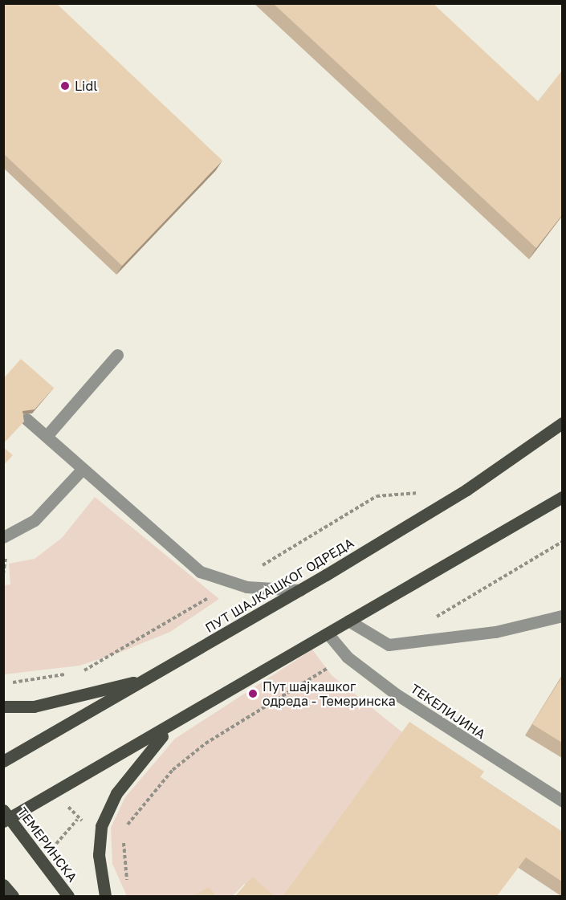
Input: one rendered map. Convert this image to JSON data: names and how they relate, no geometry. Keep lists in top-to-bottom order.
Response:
{
  "streets": {
    "main road": ["ПУТ ШАЈКАШКОГ ОДРЕДА", "ТЕМЕРИНСКА"],
    "street": ["ТЕКЕЛИЈИНА"]
  },
  "places": ["Lidl", "Пут шајкашког одреда - Темеринска"]
}
